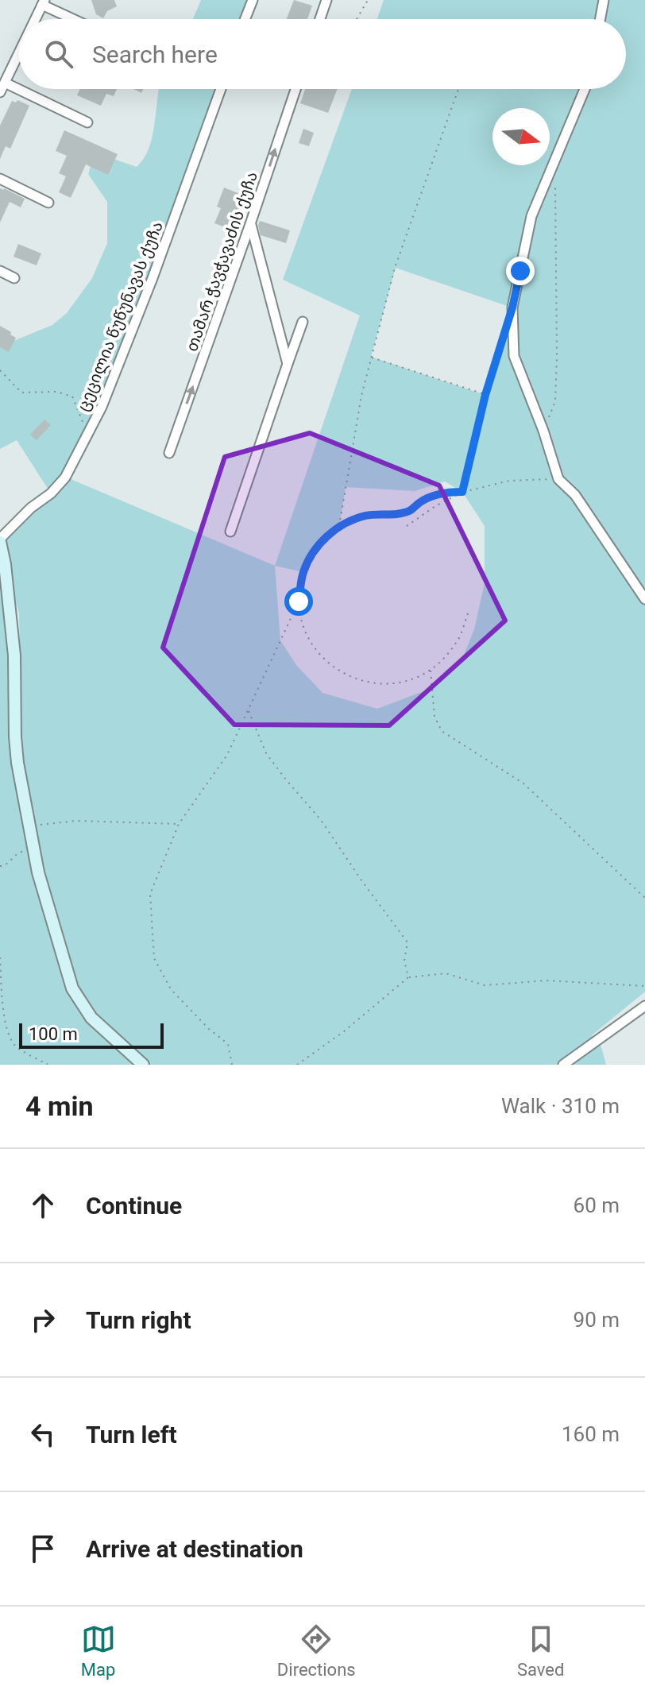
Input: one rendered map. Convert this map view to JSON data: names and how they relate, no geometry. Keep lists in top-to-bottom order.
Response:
{
  "streets": {
    "street": ["თამარ ჭავჭავაძის ქუჩა", "ცეცილია წუწუნავას ქუჩა"]
  },
  "one_way": ["თამარ ჭავჭავაძის ქუჩა"],
  "scale_bar": "100 m",
  "north": "right",
  "page": {
    "search": "Search here",
    "scale": "100 m",
    "heading": ["4 min", "Walk · 310 m"],
    "list": [
      ["Continue", "60 m"],
      ["Turn right", "90 m"],
      ["Turn left", "160 m"],
      "Arrive at destination"
    ],
    "nav": ["Map", "Directions", "Saved"]
  }
}
